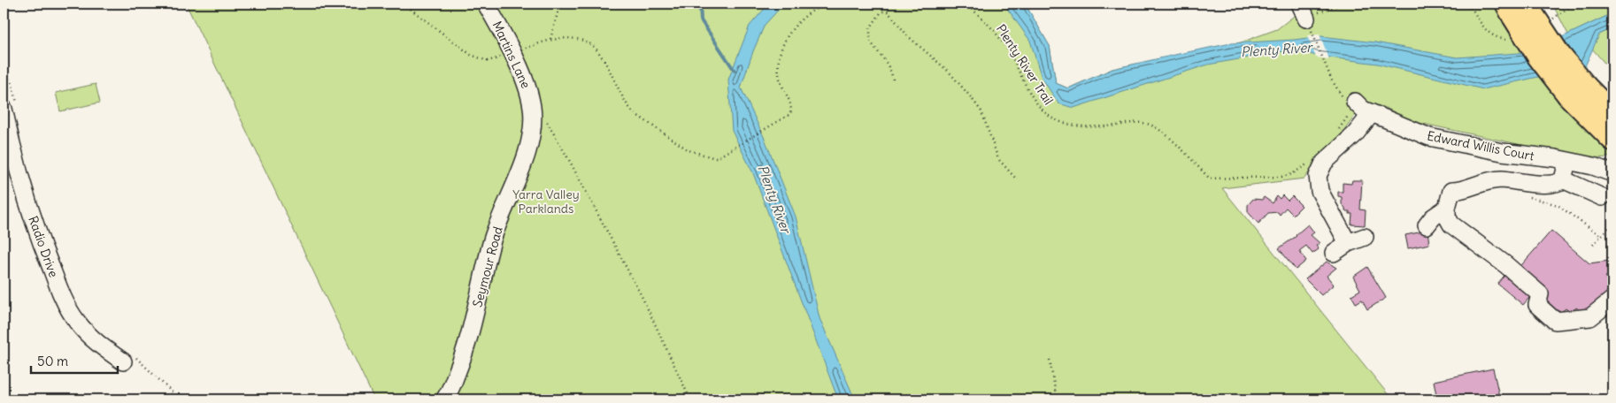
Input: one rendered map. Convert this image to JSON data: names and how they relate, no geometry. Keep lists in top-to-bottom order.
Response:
{
  "streets": {
    "street": [
      "Martins Lane",
      "Edward Willis Court",
      "Radio Drive",
      "Seymour Road"
    ],
    "path": ["Plenty River Trail"]
  },
  "crossings": [
    ["Martins Lane", "Seymour Road"]
  ],
  "water": ["Plenty River"],
  "parks": ["Yarra Valley Parklands"],
  "scale_bar": "50 m"
}
